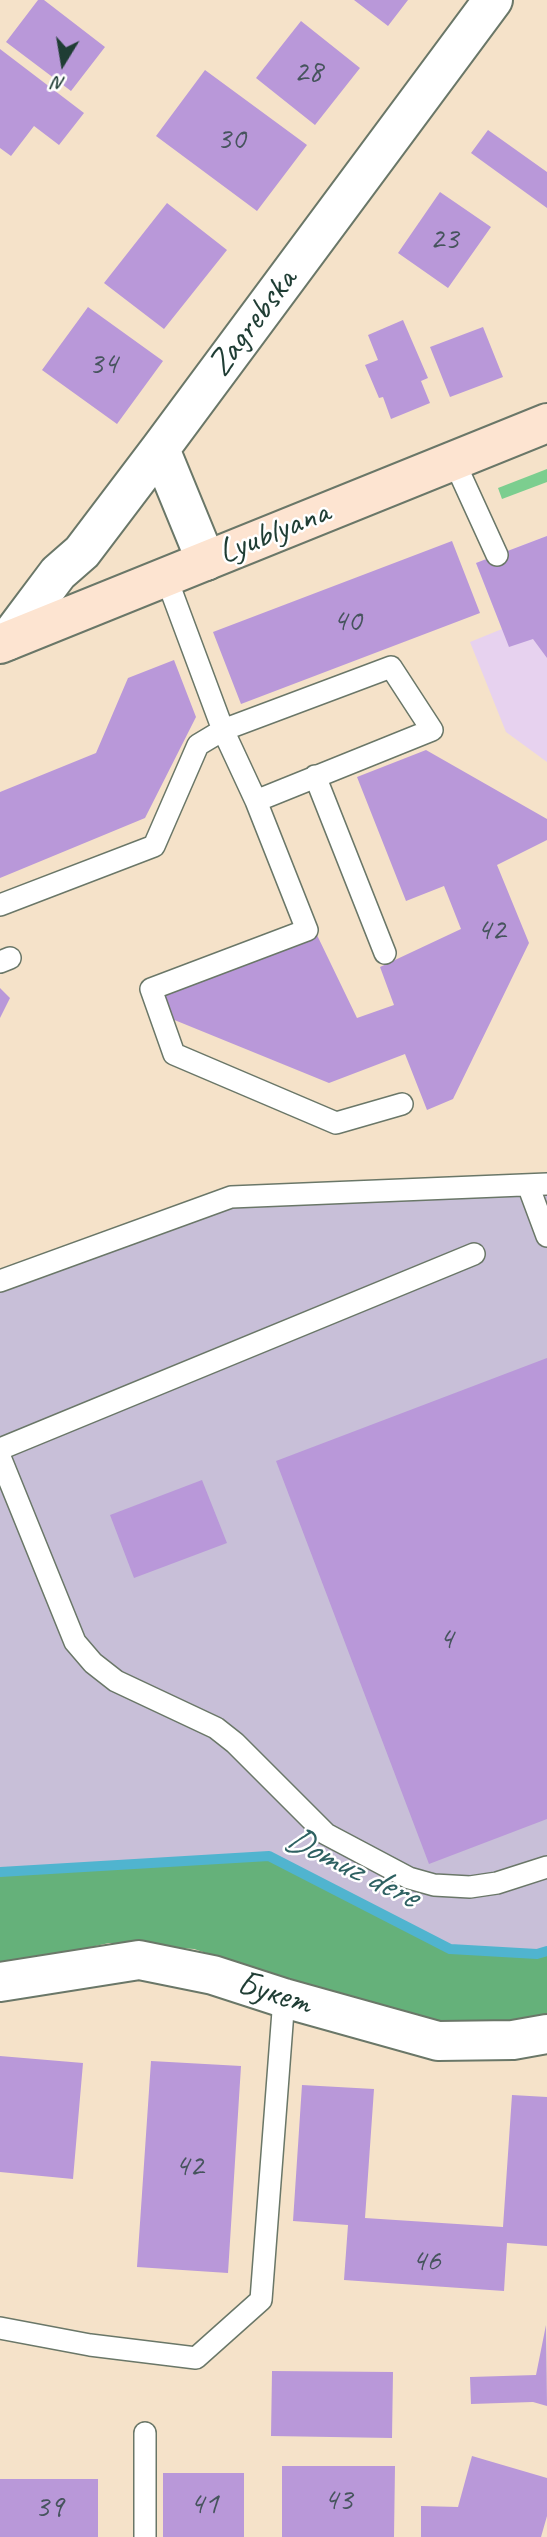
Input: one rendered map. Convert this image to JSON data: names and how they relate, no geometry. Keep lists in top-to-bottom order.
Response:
{
  "streets": {
    "street": ["Zagrebska", "Lyublyana", "Букет"]
  },
  "crossings": [
    ["Zagrebska", "Lyublyana"]
  ],
  "water": ["Domuz dere"],
  "house_numbers": [
    "28",
    "30",
    "23",
    "34",
    "40",
    "42",
    "4",
    "42",
    "46",
    "43",
    "41",
    "39"
  ],
  "north": "bottom"
}
